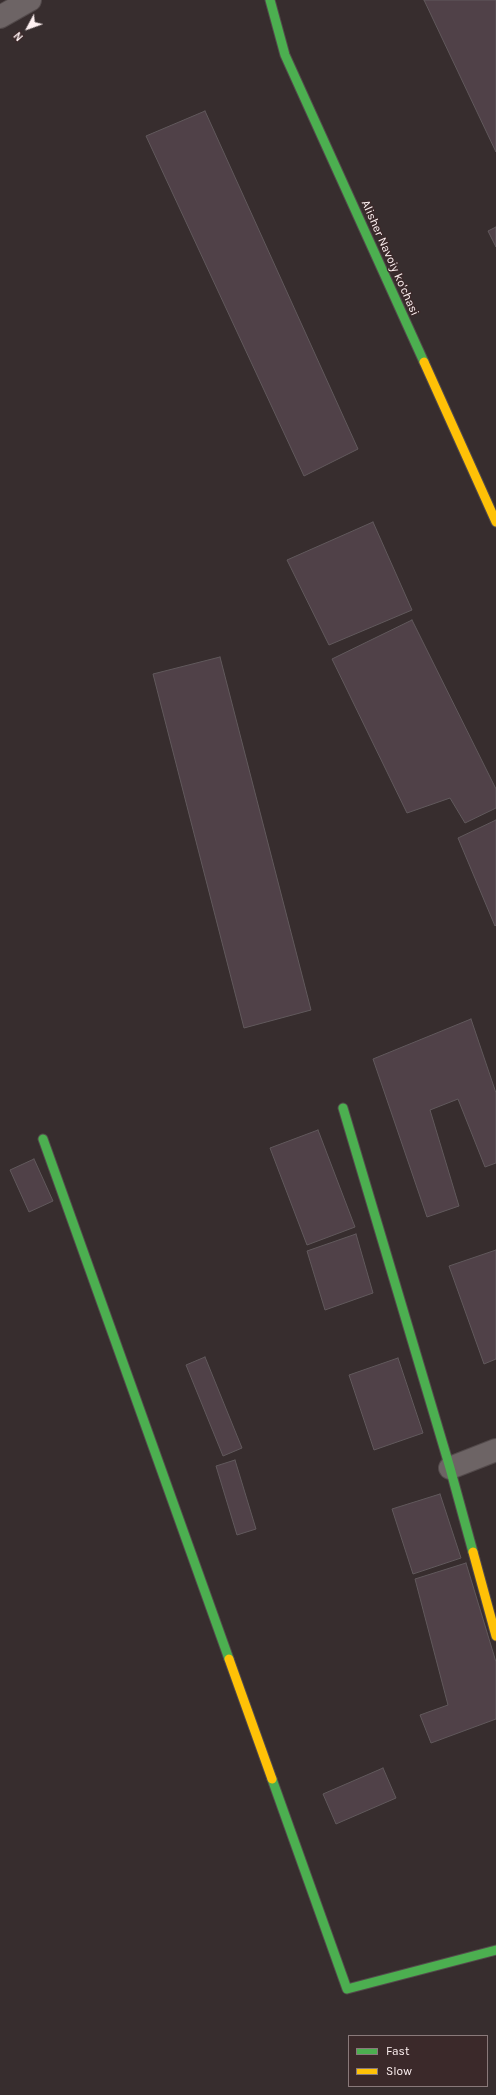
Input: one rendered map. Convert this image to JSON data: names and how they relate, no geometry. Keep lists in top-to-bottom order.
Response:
{
  "streets": {
    "street": ["Alisher Navoiy ko'chasi"]
  },
  "legend": ["Fast", "Slow"],
  "north": "bottom left"
}
